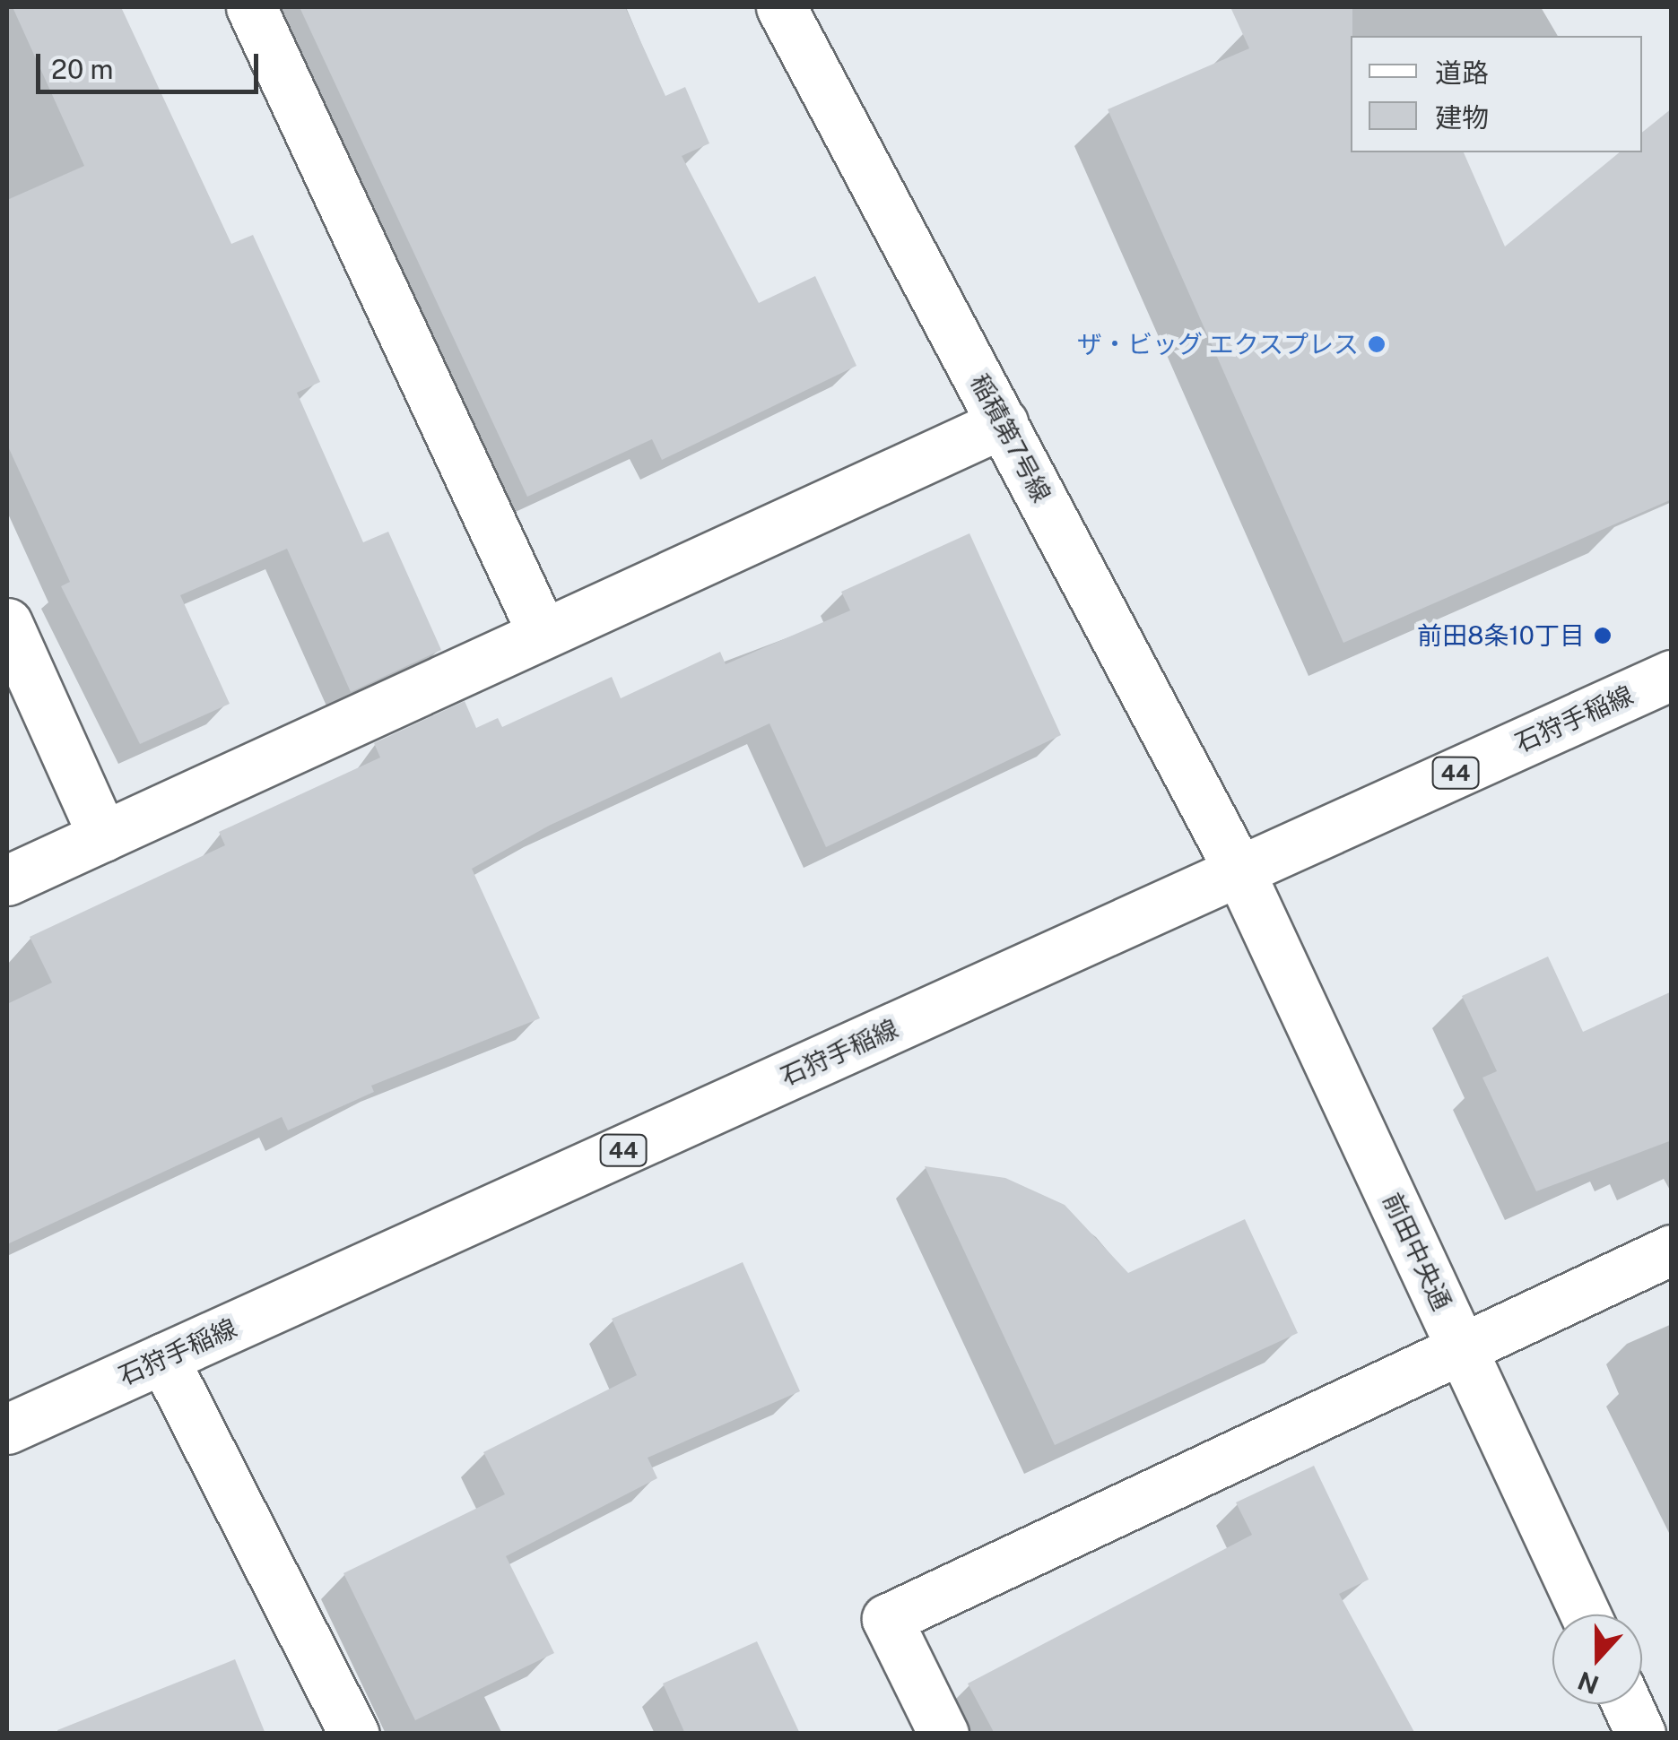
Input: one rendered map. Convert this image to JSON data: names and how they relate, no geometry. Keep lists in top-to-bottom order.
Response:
{
  "streets": {
    "street": [
      "稲積第7号線",
      "石狩手稲線",
      "44",
      "前田中央通"
    ]
  },
  "crossings": [
    ["稲積第7号線", "石狩手稲線"],
    ["稲積第7号線", "前田中央通"],
    ["石狩手稲線", "前田中央通"]
  ],
  "places": ["ザ・ビッグ エクスプレス", "前田8条10丁目"],
  "legend": ["道路", "建物"],
  "scale_bar": "20 m",
  "north": "bottom"
}
